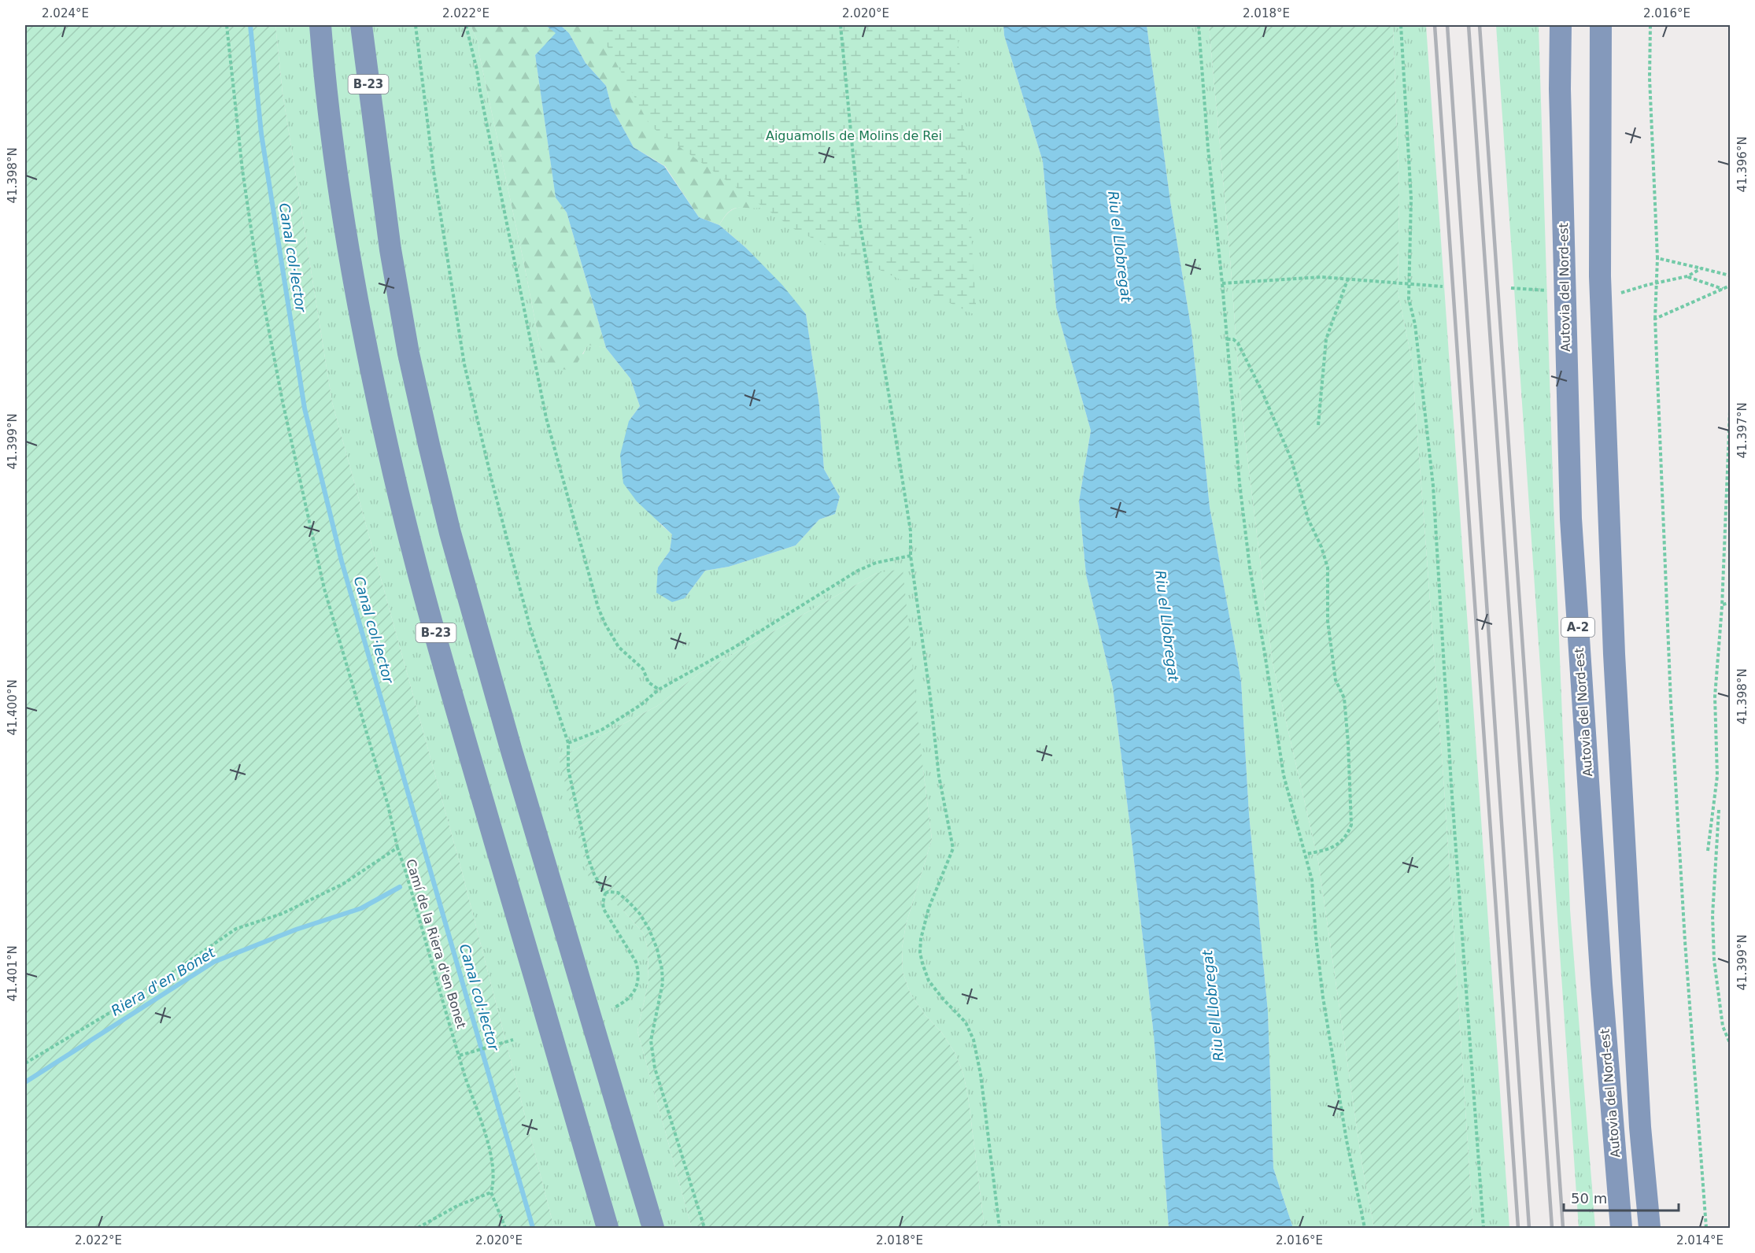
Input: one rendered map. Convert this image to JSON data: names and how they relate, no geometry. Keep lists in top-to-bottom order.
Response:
{
  "streets": {
    "highway": ["B-23", "Autovia del Nord-est", "A-2"],
    "path": ["Camí de la Riera d'en Bonet"]
  },
  "water": ["Riu el Llobregat", "Canal col·lector", "Riera d'en Bonet"],
  "parks": ["Aiguamolls de Molins de Rei"],
  "scale_bar": "50 m",
  "coordinates": [
    "2.024°E",
    "2.022°E",
    "2.020°E",
    "2.018°E",
    "2.016°E",
    "41.396°N",
    "41.398°N",
    "41.397°N",
    "41.399°N",
    "41.400°N",
    "41.401°N",
    "2.014°E"
  ]
}
